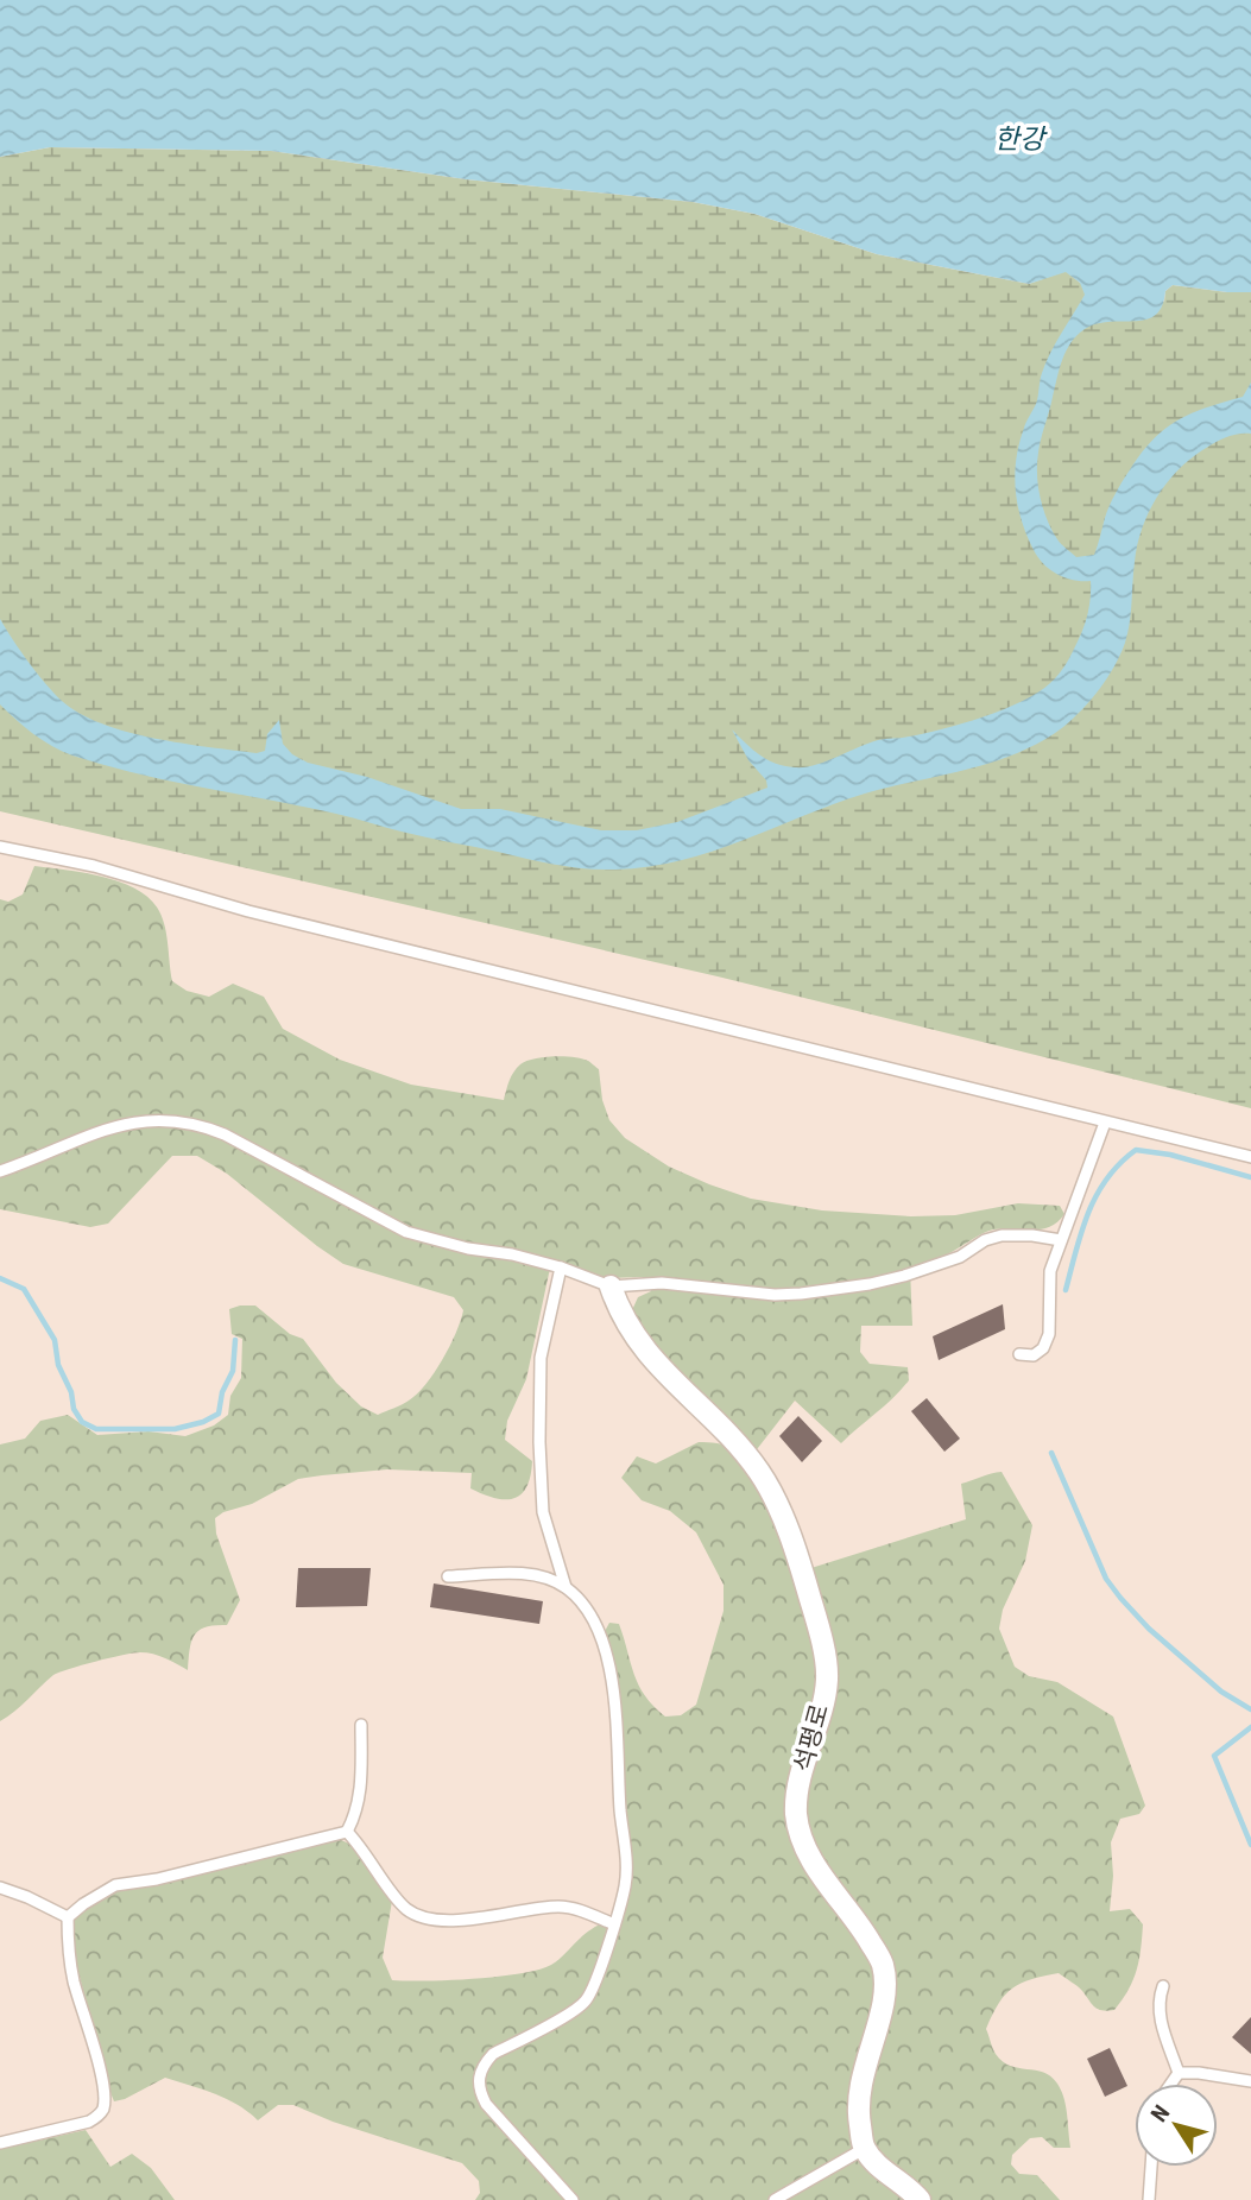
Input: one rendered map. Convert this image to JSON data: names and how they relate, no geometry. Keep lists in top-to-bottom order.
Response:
{
  "streets": {
    "street": ["석평로"]
  },
  "water": ["한강"],
  "north": "top left"
}
